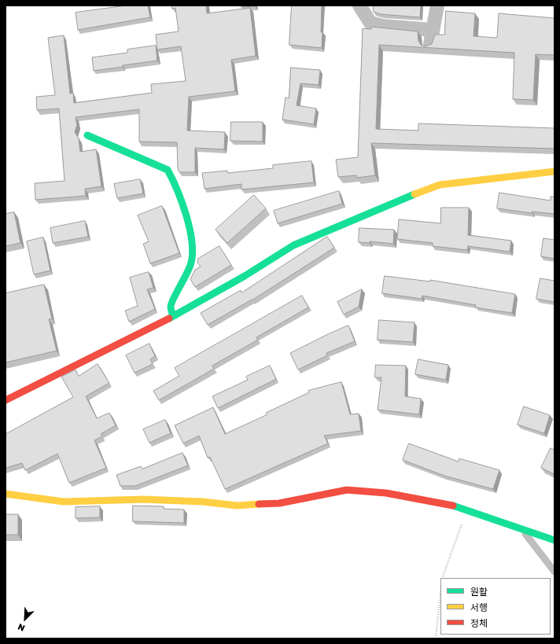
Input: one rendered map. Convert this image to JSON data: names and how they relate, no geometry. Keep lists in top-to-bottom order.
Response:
{
  "legend": ["원활", "서행", "정체"],
  "north": "bottom left"
}
